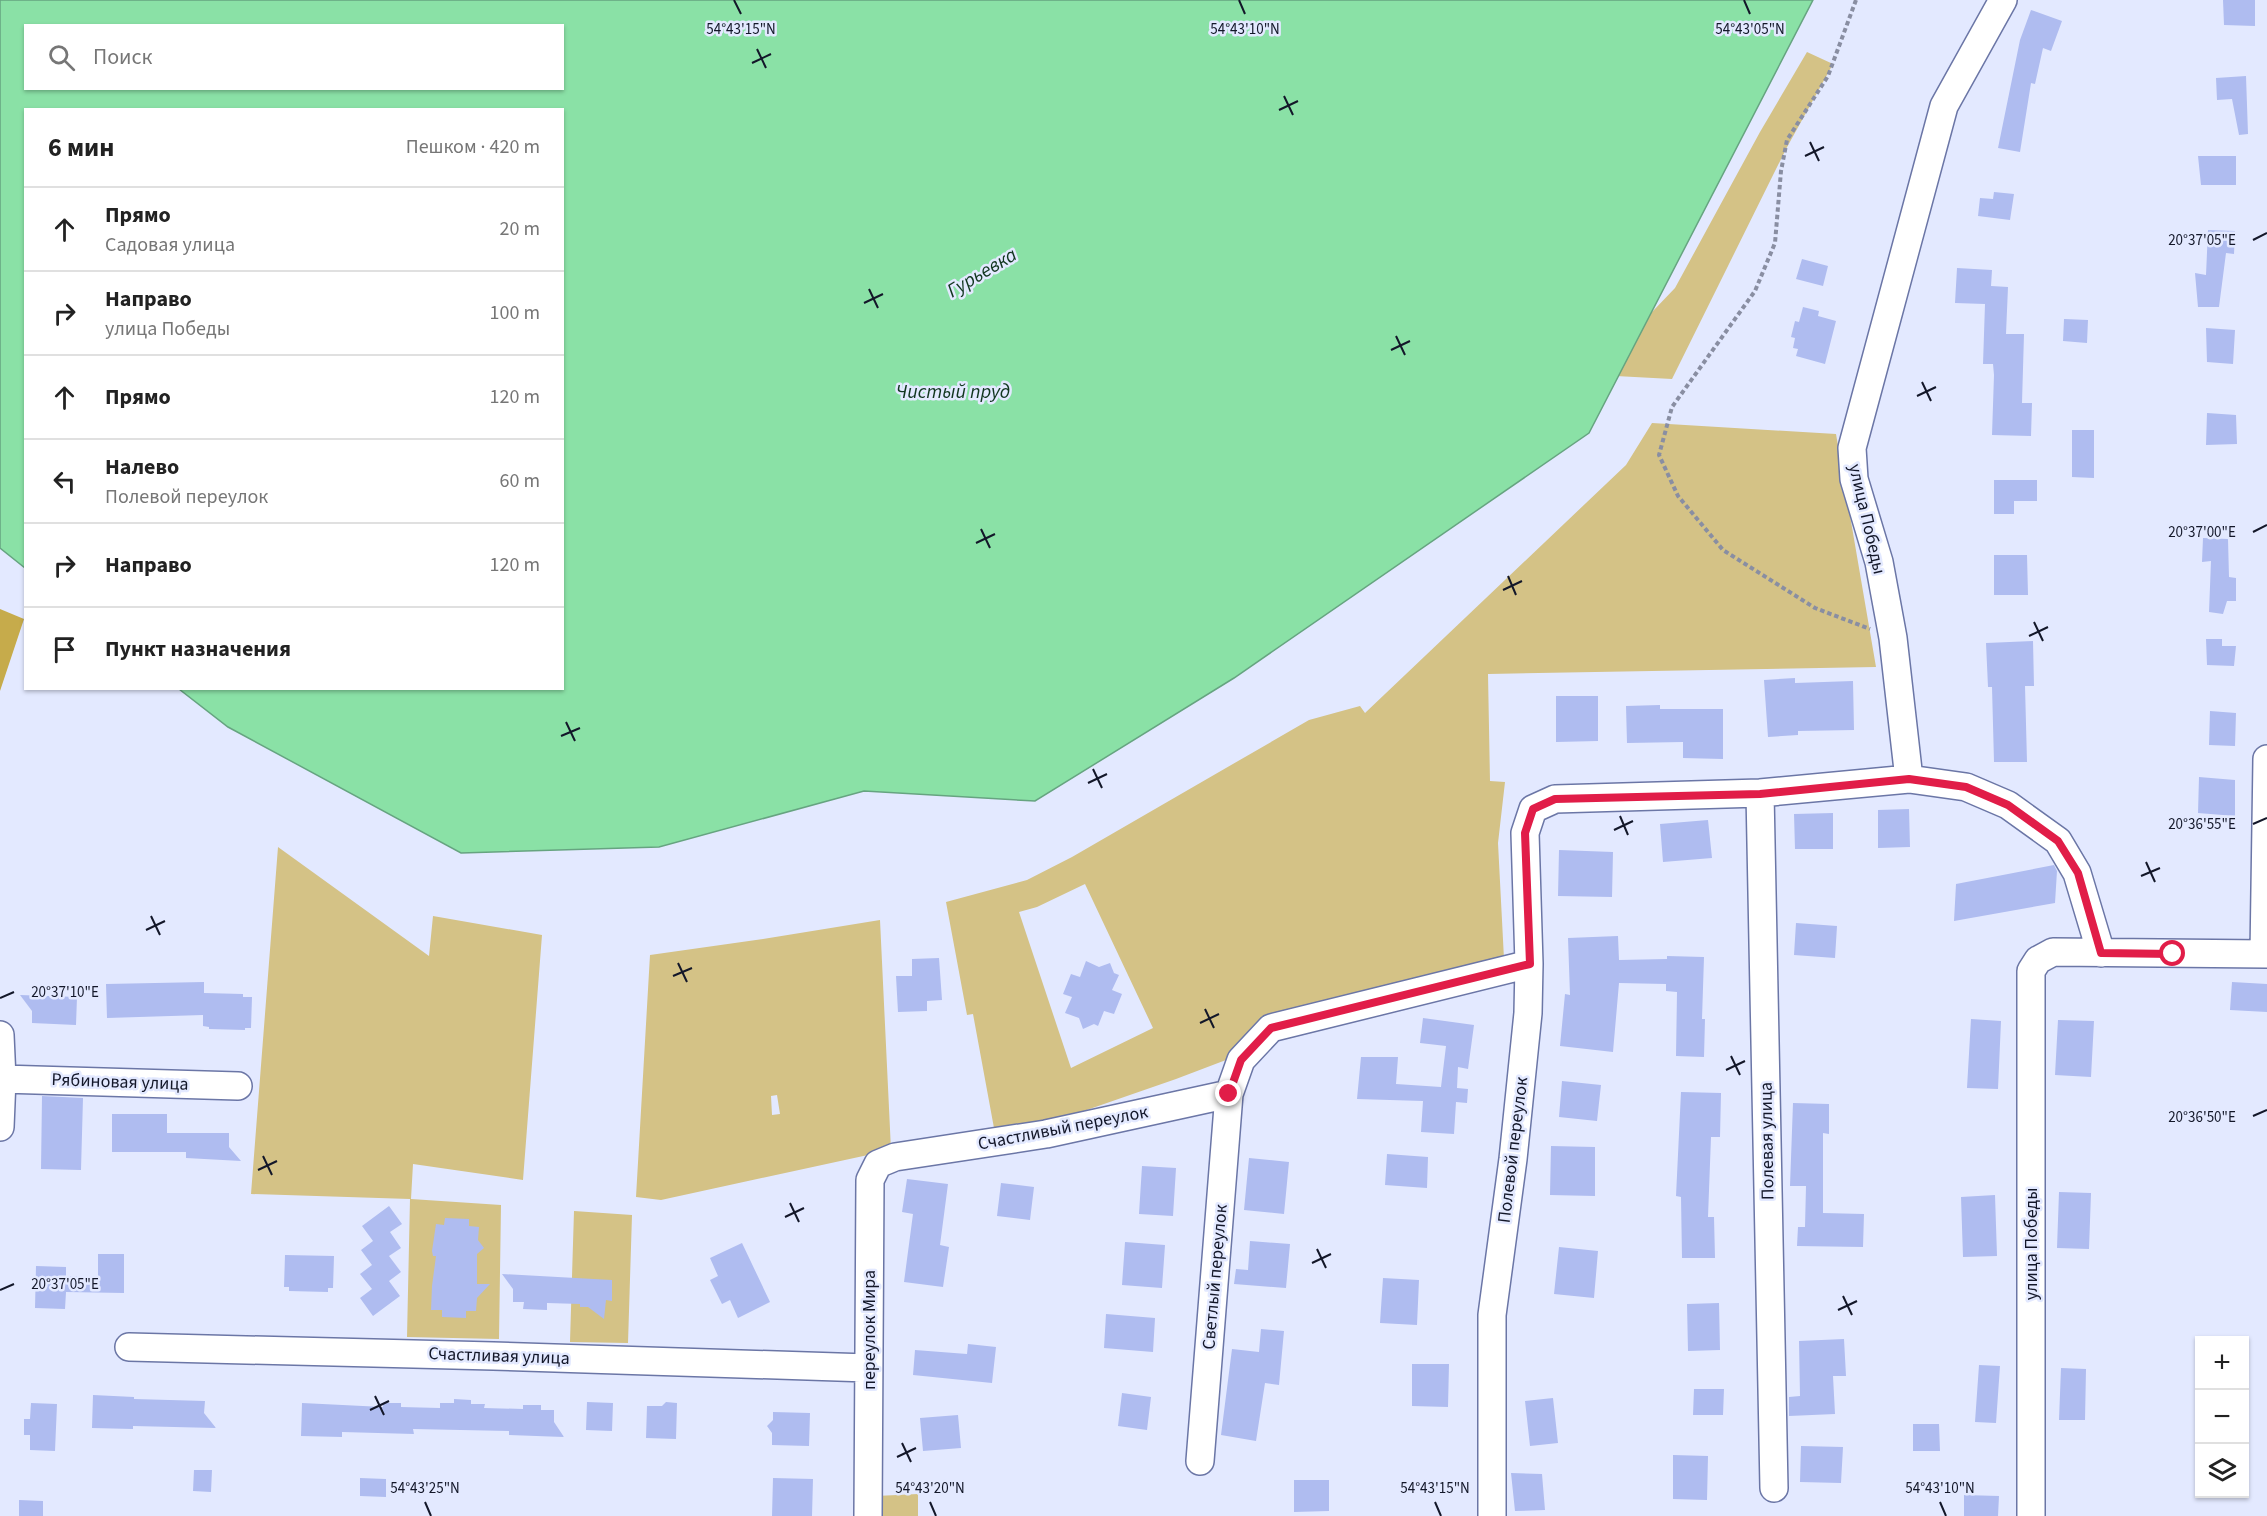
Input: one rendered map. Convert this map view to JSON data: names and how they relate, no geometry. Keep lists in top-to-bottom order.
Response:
{
  "streets": {
    "street": [
      "улица Победы",
      "Рябиновая улица",
      "Счастливый переулок",
      "Полевая улица",
      "Полевой переулок",
      "Светлый переулок",
      "переулок Мира",
      "Счастливая улица"
    ]
  },
  "crossings": [
    ["Счастливый переулок", "Светлый переулок"],
    ["Счастливый переулок", "переулок Мира"],
    ["Полевая улица", "Полевой переулок"],
    ["Полевой переулок", "Светлый переулок"],
    ["переулок Мира", "Счастливая улица"]
  ],
  "water": ["Гурьевка", "Чистый пруд"],
  "page": {
    "search": "Поиск",
    "heading": ["6 мин", "Пешком · 420 m"],
    "list": [
      ["Прямо", "Садовая улица", "20 m"],
      ["Направо", "улица Победы", "100 m"],
      ["Прямо", "120 m"],
      ["Налево", "Полевой переулок", "60 m"],
      ["Направо", "120 m"],
      "Пункт назначения"
    ],
    "map_buttons": ["+", "−"]
  },
  "coordinates": [
    "54°43'05\"N",
    "54°43'15\"N",
    "54°43'10\"N",
    "20°37'05\"E",
    "20°37'00\"E",
    "20°36'55\"E",
    "20°37'10\"E",
    "20°36'50\"E",
    "54°43'25\"N",
    "54°43'20\"N"
  ]
}
